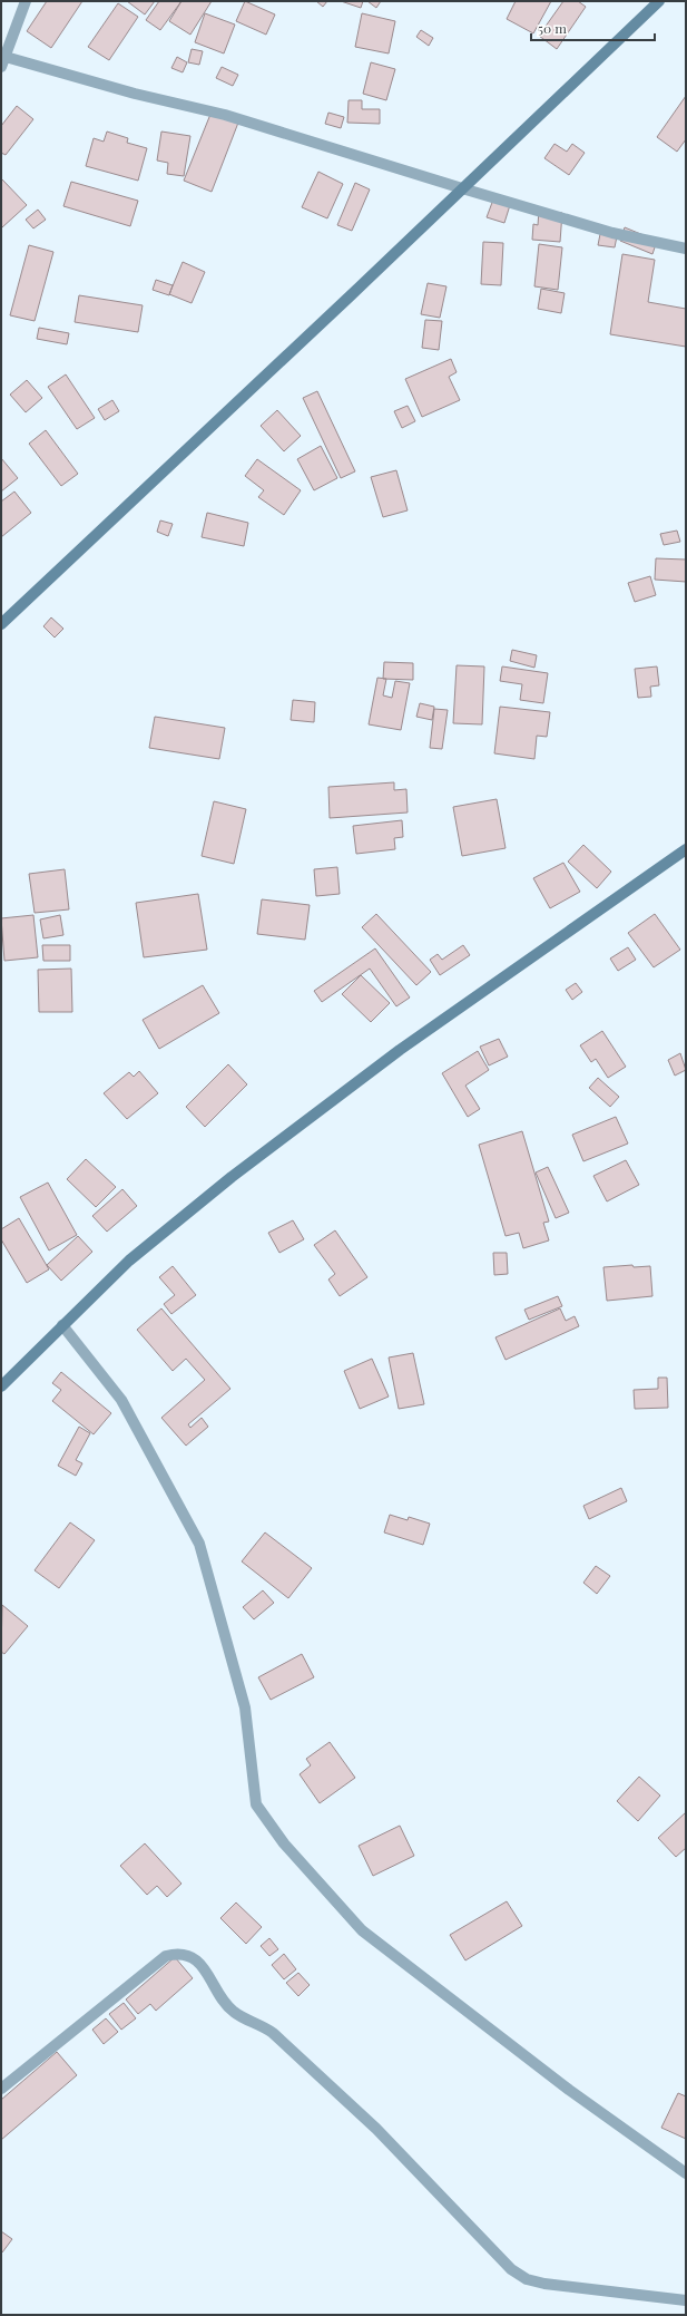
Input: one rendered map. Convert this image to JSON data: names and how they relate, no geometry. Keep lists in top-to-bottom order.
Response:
{
  "scale_bar": "50 m"
}
